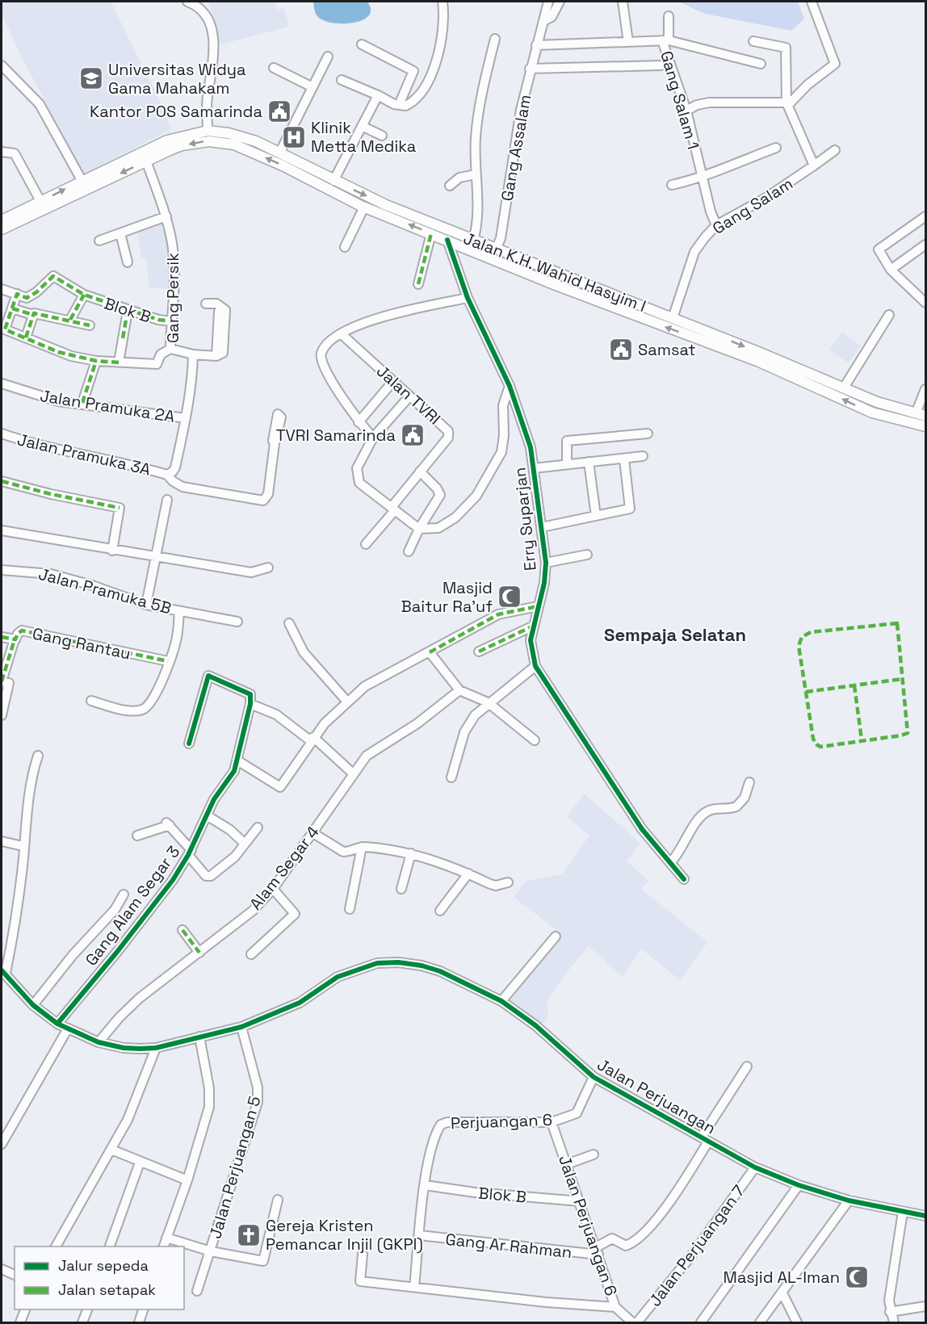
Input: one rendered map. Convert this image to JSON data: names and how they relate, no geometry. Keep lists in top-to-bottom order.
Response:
{
  "streets": {
    "main road": ["Jalan K.H. Wahid Hasyim I"],
    "street": [
      "Gang Salam 1",
      "Gang Assalam",
      "Gang Salam",
      "Gang Persik",
      "Blok B",
      "Jalan TVRI",
      "Jalan Pramuka 2A",
      "Jalan Pramuka 3A",
      "Erry Suparjan",
      "Jalan Pramuka 5B",
      "Gang Rantau",
      "Alam Segar 4",
      "Gang Alam Segar 3",
      "Jalan Perjuangan",
      "Perjuangan 6",
      "Jalan Perjuangan 5",
      "Jalan Perjuangan 6",
      "Gang Ar Rahman",
      "Jalan Perjuangan 7"
    ]
  },
  "crossings": [
    ["Gang Salam 1", "Gang Assalam"],
    ["Gang Salam 1", "Gang Salam"],
    ["Gang Assalam", "Jalan K.H. Wahid Hasyim I"],
    ["Gang Salam", "Jalan K.H. Wahid Hasyim I"],
    ["Jalan K.H. Wahid Hasyim I", "Gang Persik"],
    ["Jalan K.H. Wahid Hasyim I", "Erry Suparjan"],
    ["Gang Persik", "Blok B"],
    ["Gang Persik", "Jalan Pramuka 2A"],
    ["Gang Persik", "Jalan Pramuka 3A"],
    ["Blok B", "Perjuangan 6"],
    ["Blok B", "Jalan Perjuangan 6"],
    ["Alam Segar 4", "Jalan Perjuangan"],
    ["Gang Alam Segar 3", "Jalan Perjuangan"],
    ["Jalan Perjuangan", "Perjuangan 6"],
    ["Jalan Perjuangan", "Jalan Perjuangan 5"],
    ["Jalan Perjuangan", "Jalan Perjuangan 7"],
    ["Perjuangan 6", "Jalan Perjuangan 6"],
    ["Perjuangan 6", "Gang Ar Rahman"],
    ["Jalan Perjuangan 6", "Gang Ar Rahman"]
  ],
  "districts": ["Sempaja Selatan"],
  "places": {
    "school or university": ["Universitas Widya Gama Mahakam"],
    "public building": ["Kantor POS Samarinda", "Samsat", "TVRI Samarinda"],
    "hospital": ["Klinik Metta Medika"],
    "mosque": ["Masjid Baitur Ra'uf", "Masjid AL-Iman"],
    "church": ["Gereja Kristen Pemancar Injil (GKPI)"]
  },
  "legend": ["Jalur sepeda", "Jalan setapak"]
}
